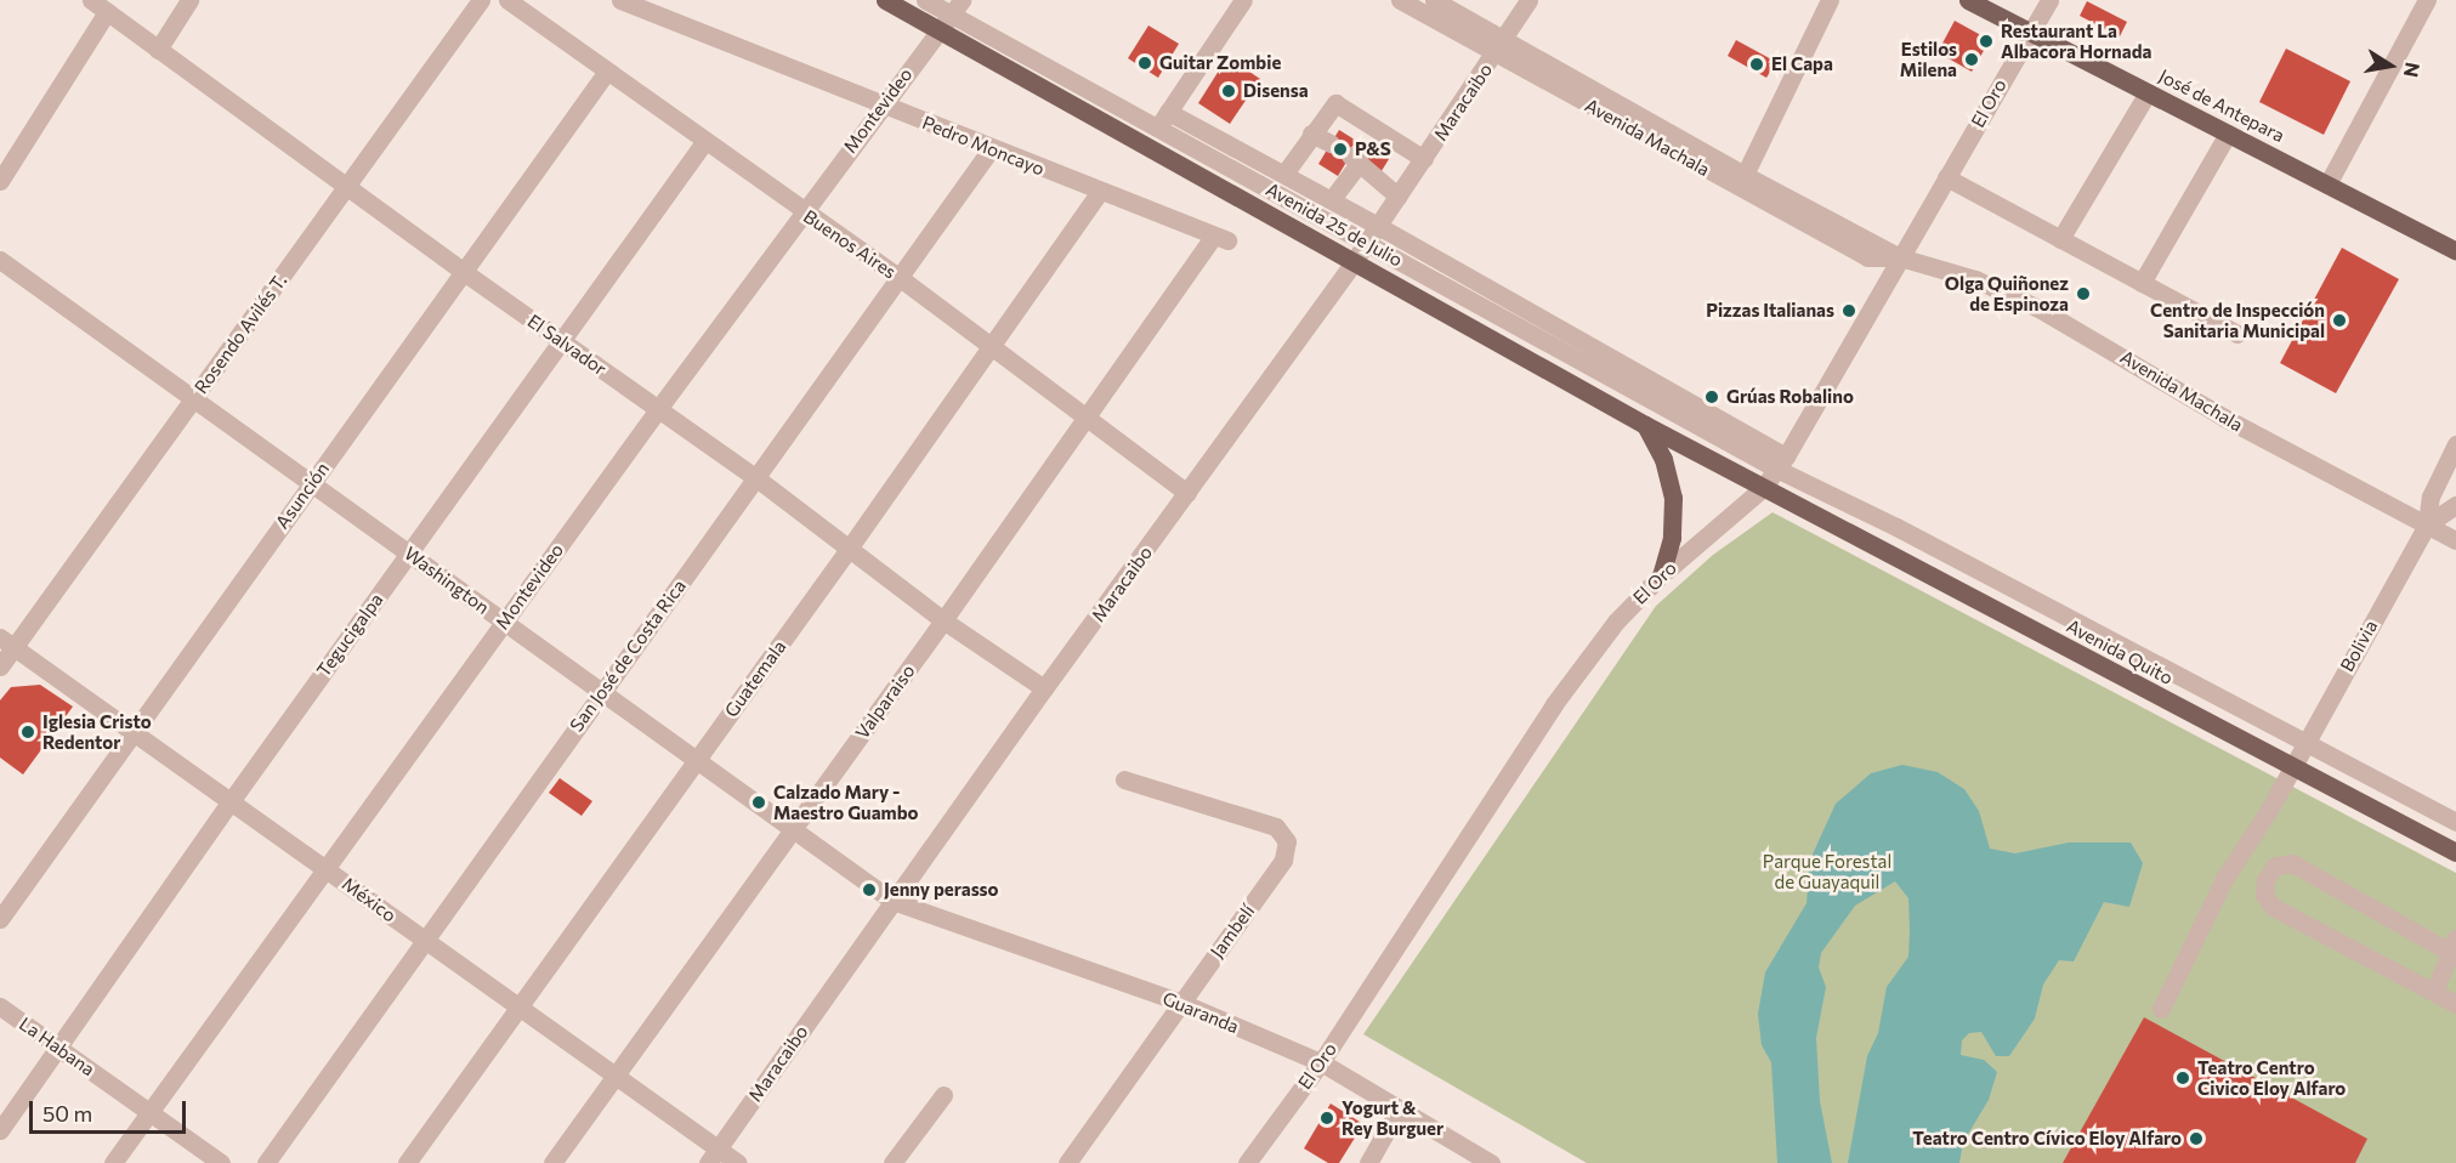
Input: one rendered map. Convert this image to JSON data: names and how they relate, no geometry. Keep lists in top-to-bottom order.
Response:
{
  "streets": {
    "main road": ["José de Antepara", "Avenida 25 de Julio", "Avenida Quito"],
    "street": [
      "Maracaibo",
      "El Oro",
      "Montevideo",
      "Avenida Machala",
      "Pedro Moncayo",
      "Buenos Aires",
      "Rosendo Avilés T.",
      "El Salvador",
      "Asunción",
      "Washington",
      "Tegucigalpa",
      "Bolivia",
      "San José de Costa Rica",
      "Guatemala",
      "Valparaiso",
      "México",
      "Jambelí",
      "Guaranda",
      "La Habana"
    ]
  },
  "crossings": [
    ["Maracaibo", "Avenida Machala"],
    ["Maracaibo", "Avenida 25 de Julio"],
    ["Maracaibo", "Buenos Aires"],
    ["Maracaibo", "El Salvador"],
    ["Maracaibo", "Washington"],
    ["Maracaibo", "México"],
    ["Maracaibo", "Guaranda"],
    ["El Oro", "José de Antepara"],
    ["El Oro", "Avenida Machala"],
    ["El Oro", "Avenida 25 de Julio"],
    ["El Oro", "Avenida Quito"],
    ["El Oro", "Guaranda"],
    ["Montevideo", "Pedro Moncayo"],
    ["Montevideo", "Avenida 25 de Julio"],
    ["Montevideo", "Buenos Aires"],
    ["Montevideo", "El Salvador"],
    ["Montevideo", "Washington"],
    ["Montevideo", "México"],
    ["Montevideo", "La Habana"],
    ["Avenida Machala", "Bolivia"],
    ["Pedro Moncayo", "San José de Costa Rica"],
    ["Pedro Moncayo", "Guatemala"],
    ["Pedro Moncayo", "Valparaiso"],
    ["Avenida 25 de Julio", "Avenida Quito"],
    ["Buenos Aires", "Asunción"],
    ["Buenos Aires", "Tegucigalpa"],
    ["Buenos Aires", "San José de Costa Rica"],
    ["Buenos Aires", "Guatemala"],
    ["Buenos Aires", "Valparaiso"],
    ["Rosendo Avilés T.", "El Salvador"],
    ["Rosendo Avilés T.", "Washington"],
    ["Rosendo Avilés T.", "México"],
    ["El Salvador", "Asunción"],
    ["El Salvador", "Tegucigalpa"],
    ["El Salvador", "San José de Costa Rica"],
    ["El Salvador", "Guatemala"],
    ["El Salvador", "Valparaiso"],
    ["Asunción", "Washington"],
    ["Asunción", "México"],
    ["Washington", "Tegucigalpa"],
    ["Washington", "San José de Costa Rica"],
    ["Washington", "Guatemala"],
    ["Washington", "Valparaiso"],
    ["Washington", "Guaranda"],
    ["Tegucigalpa", "México"],
    ["Tegucigalpa", "La Habana"],
    ["Bolivia", "Avenida Quito"],
    ["San José de Costa Rica", "México"],
    ["Guatemala", "México"],
    ["Valparaiso", "México"],
    ["Jambelí", "Guaranda"]
  ],
  "parks": ["Parque Forestal de Guayaquil"],
  "places": [
    "Restaurant La Albacora Hornada",
    "Estilos Milena",
    "Guitar Zombie",
    "El Capa",
    "Disensa",
    "P&S",
    "Olga Quiñonez de Espinoza",
    "Pizzas Italianas",
    "Centro de Inspección Sanitaria Municipal",
    "Grúas Robalino",
    "Iglesia Cristo Redentor",
    "Calzado Mary - Maestro Guambo",
    "Jenny perasso",
    "Teatro Centro Civico Eloy Alfaro",
    "Yogurt & Rey Burguer",
    "Teatro Centro Cívico Eloy Alfaro"
  ],
  "scale_bar": "50 m",
  "north": "right"
}
